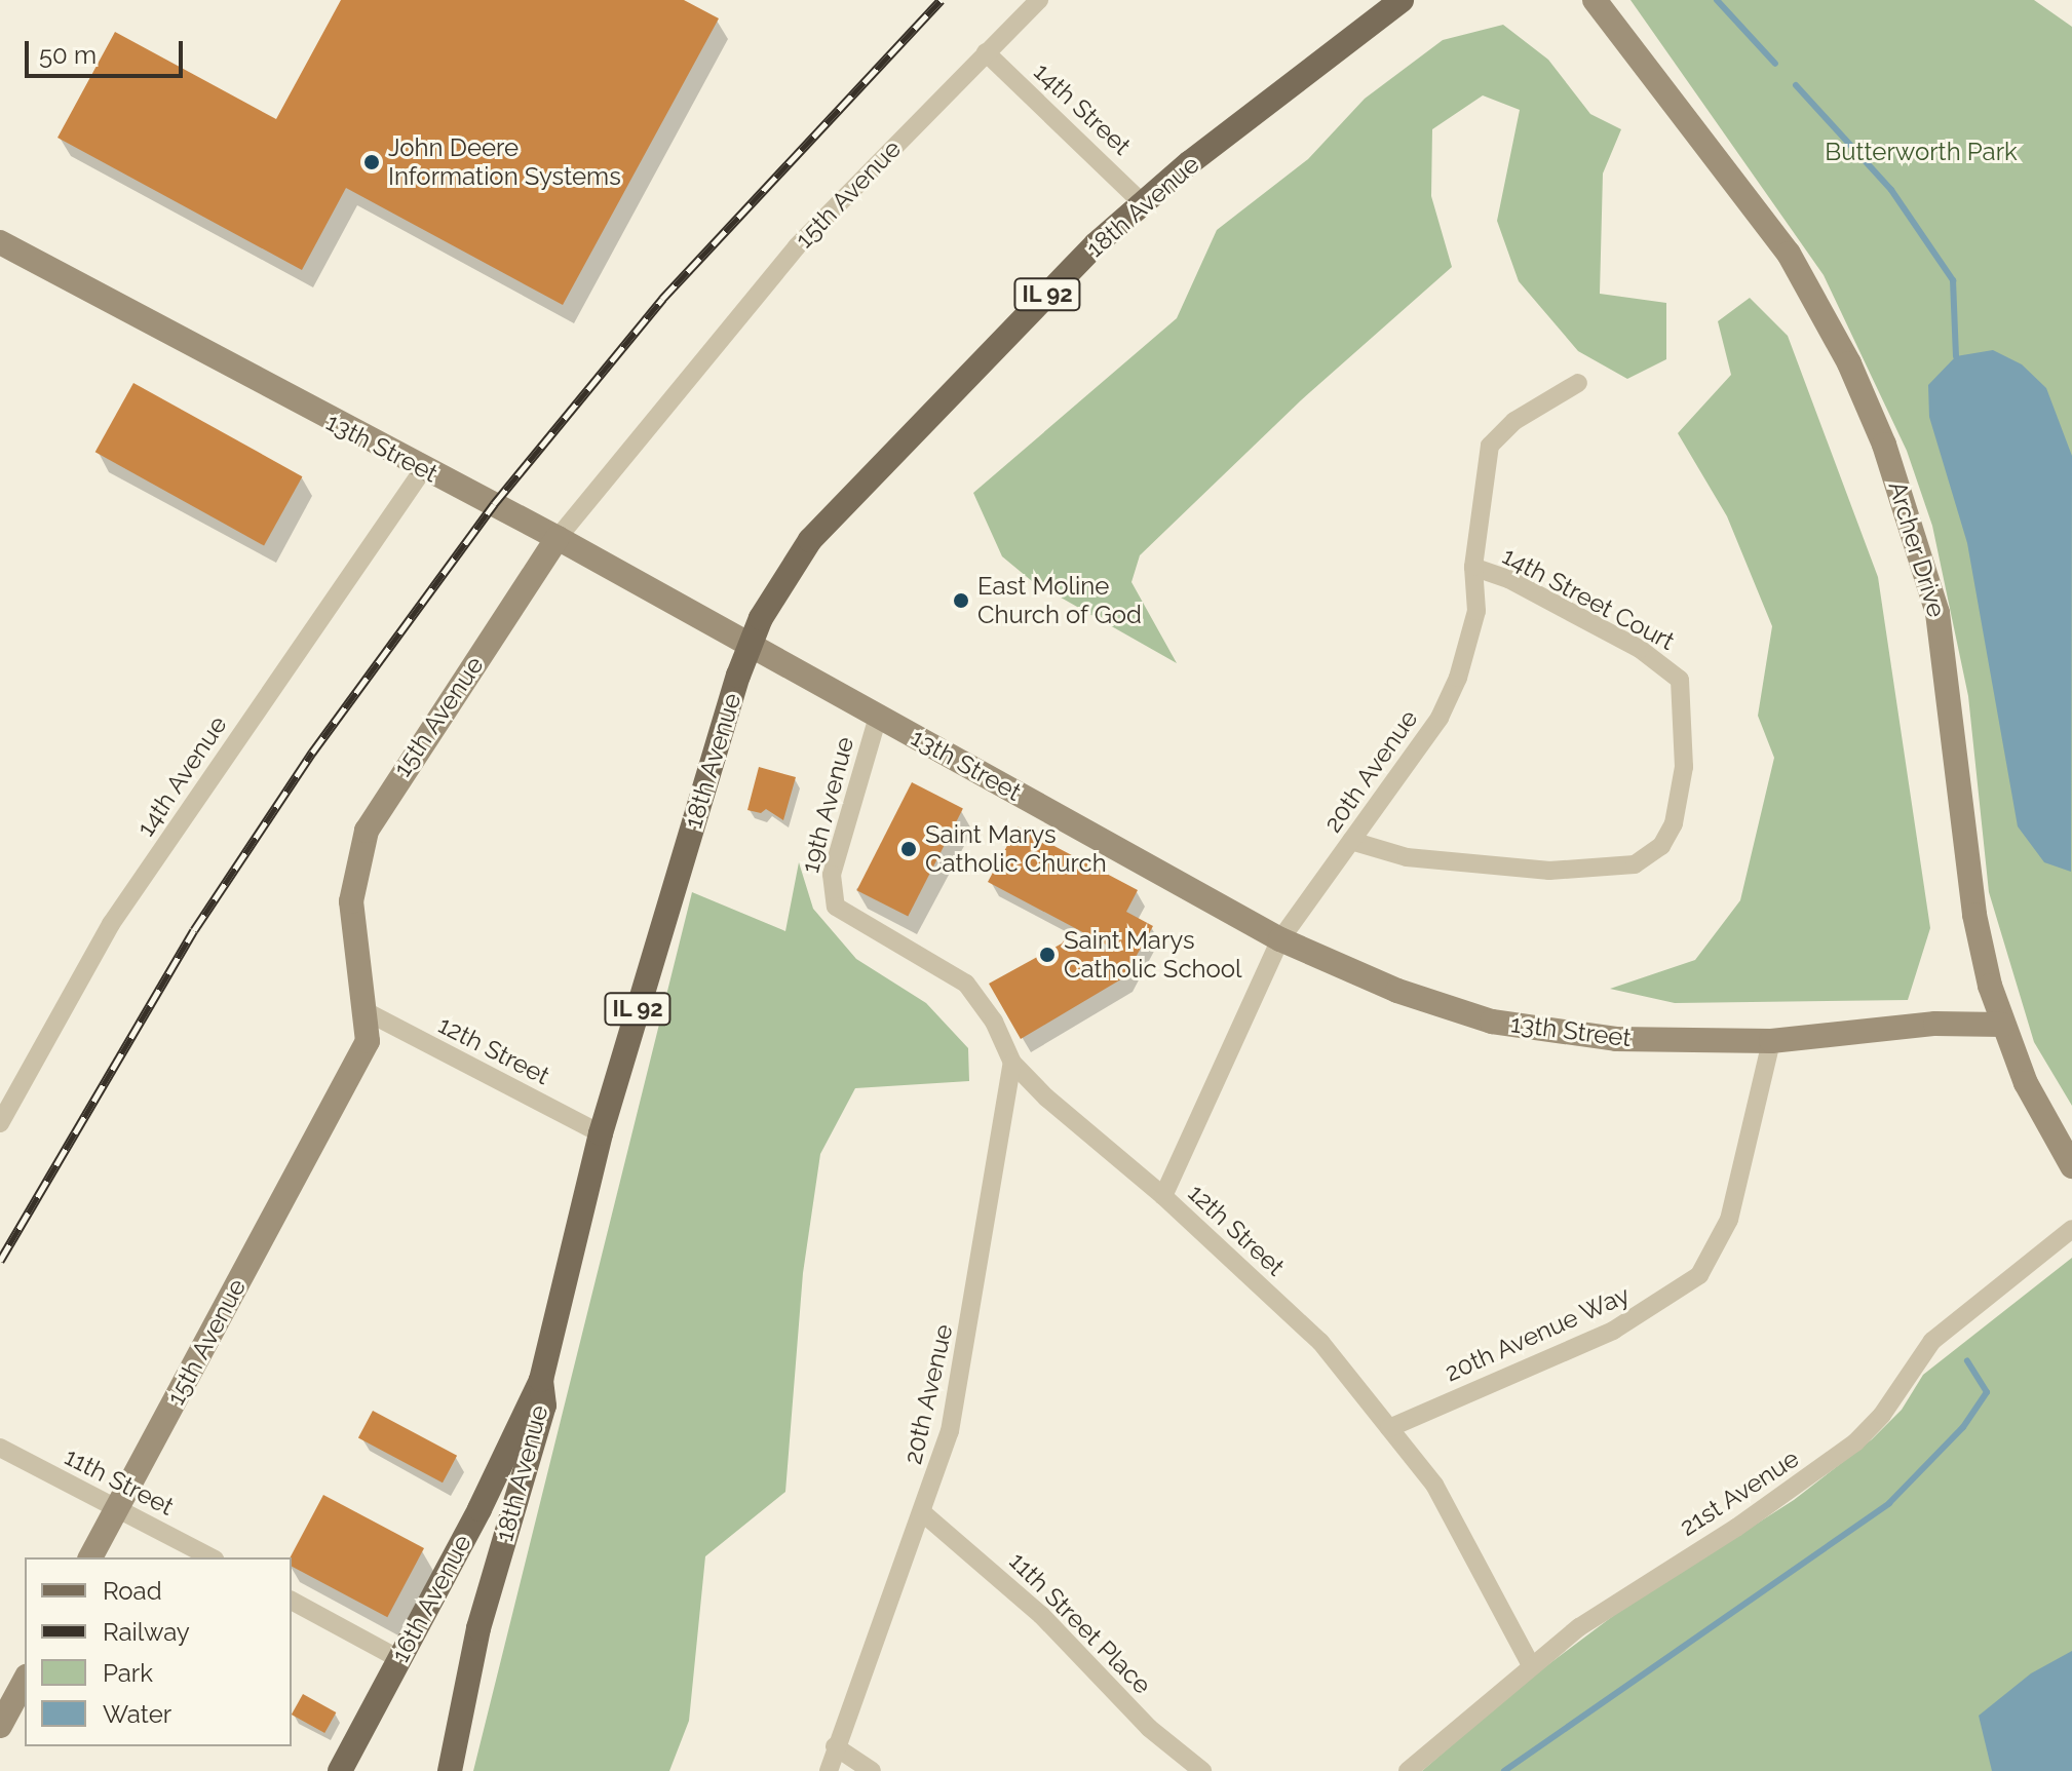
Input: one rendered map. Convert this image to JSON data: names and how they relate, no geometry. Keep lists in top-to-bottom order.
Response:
{
  "streets": {
    "main road": ["18th Avenue", "IL 92", "16th Avenue"],
    "street": [
      "14th Street",
      "15th Avenue",
      "13th Street",
      "Archer Drive",
      "14th Street Court",
      "20th Avenue",
      "14th Avenue",
      "19th Avenue",
      "12th Street",
      "20th Avenue Way",
      "11th Street",
      "21st Avenue",
      "11th Street Place"
    ]
  },
  "crossings": [
    ["14th Street", "15th Avenue"],
    ["14th Street", "18th Avenue"],
    ["15th Avenue", "13th Street"],
    ["15th Avenue", "12th Street"],
    ["15th Avenue", "11th Street"],
    ["18th Avenue", "13th Street"],
    ["18th Avenue", "12th Street"],
    ["18th Avenue", "16th Avenue"],
    ["13th Street", "Archer Drive"],
    ["13th Street", "20th Avenue"],
    ["13th Street", "14th Avenue"],
    ["13th Street", "19th Avenue"],
    ["13th Street", "20th Avenue Way"],
    ["14th Street Court", "20th Avenue"],
    ["20th Avenue", "12th Street"],
    ["20th Avenue", "11th Street Place"],
    ["19th Avenue", "12th Street"],
    ["12th Street", "20th Avenue Way"],
    ["12th Street", "21st Avenue"]
  ],
  "parks": ["Butterworth Park"],
  "places": [
    "John Deere Information Systems",
    "East Moline Church of God",
    "Saint Marys Catholic Church",
    "Saint Marys Catholic School"
  ],
  "legend": [
    "Road",
    "Railway",
    "Park",
    "Water"
  ],
  "scale_bar": "50 m"
}
